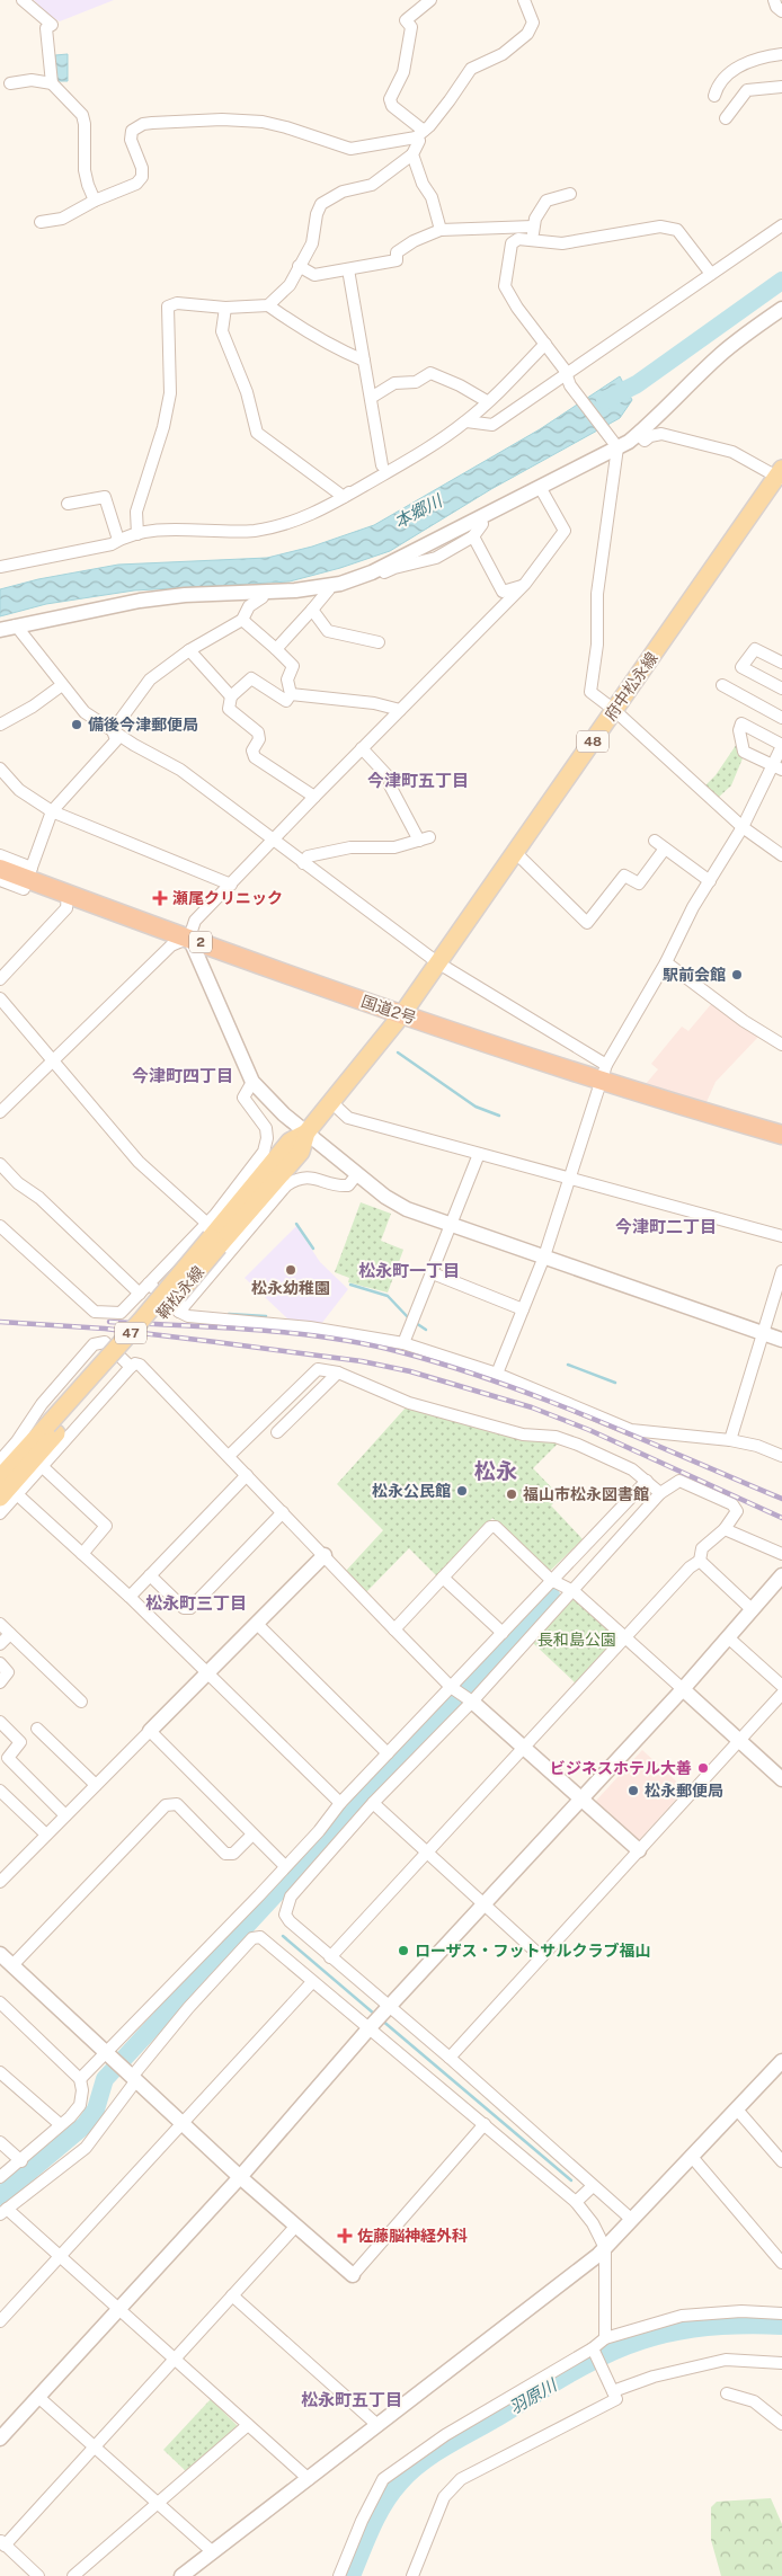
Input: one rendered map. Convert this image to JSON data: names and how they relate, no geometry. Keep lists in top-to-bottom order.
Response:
{
  "streets": {
    "highway": ["2", "国道2号"],
    "main road": [
      "府中松永線",
      "48",
      "鞆松永線",
      "47"
    ]
  },
  "crossings": [
    ["府中松永線", "国道2号"],
    ["府中松永線", "鞆松永線"],
    ["国道2号", "鞆松永線"]
  ],
  "districts": [
    "今津町五丁目",
    "今津町四丁目",
    "今津町二丁目",
    "松永町一丁目",
    "松永",
    "松永町三丁目",
    "松永町五丁目"
  ],
  "water": ["本郷川", "羽原川"],
  "parks": ["長和島公園"],
  "places": {
    "other": [
      "備後今津郵便局",
      "駅前会館",
      "松永幼稚園",
      "松永公民館",
      "福山市松永図書館",
      "ビジネスホテル大善",
      "松永郵便局",
      "ローザス・フットサルクラブ福山"
    ],
    "health": ["瀬尾クリニック", "佐藤脳神経外科"]
  }
}
